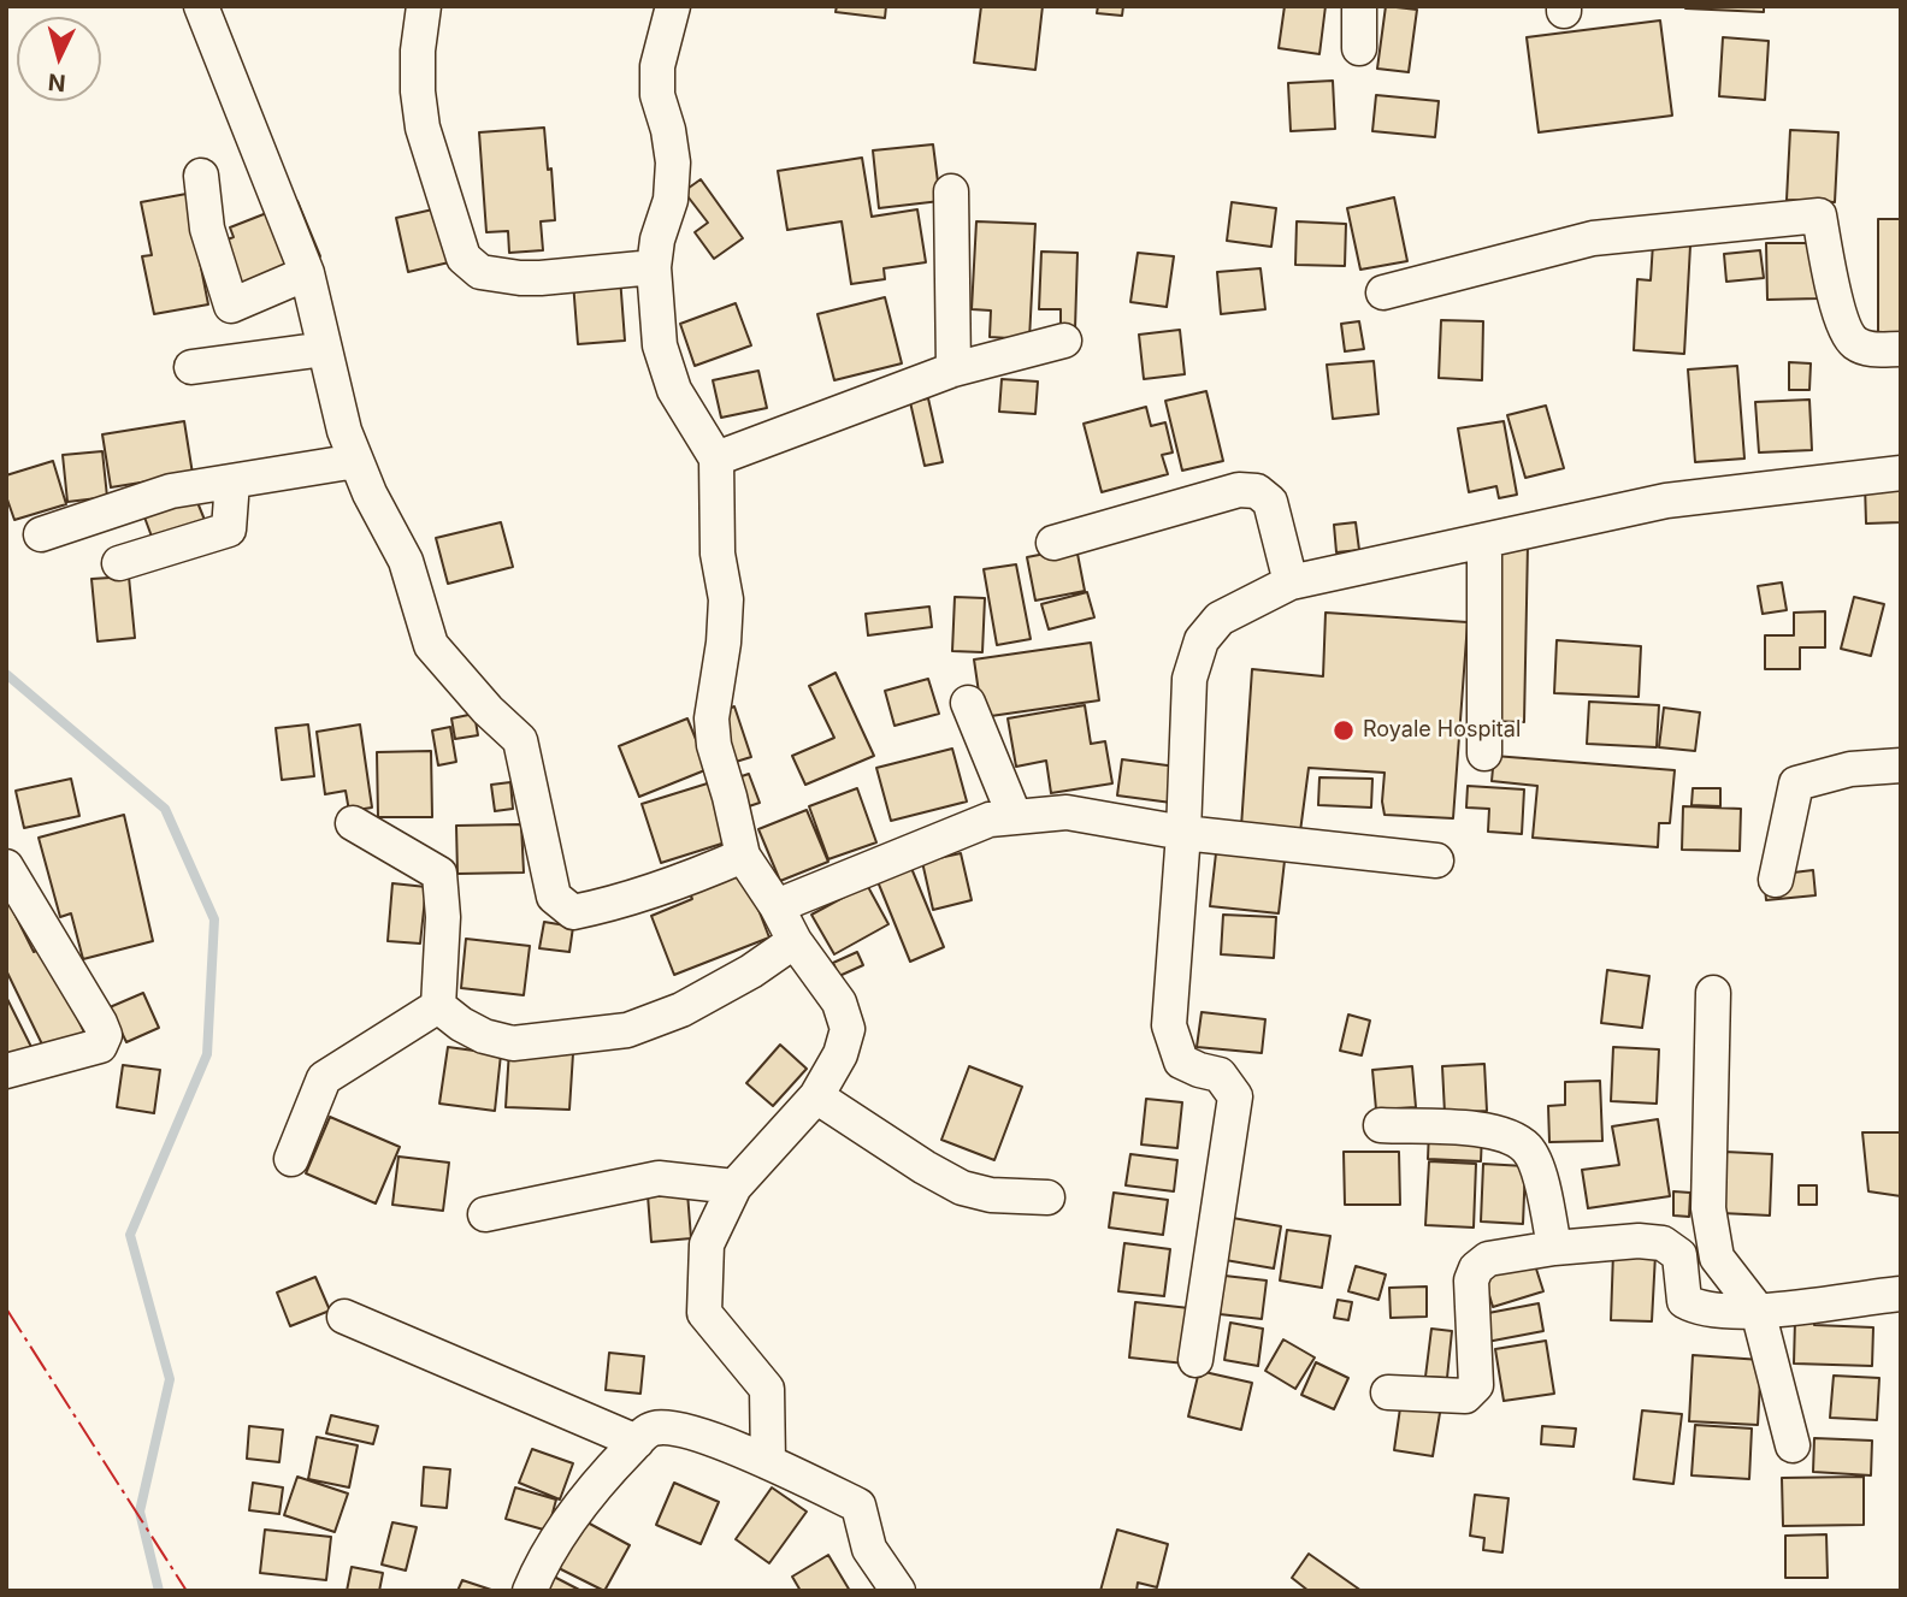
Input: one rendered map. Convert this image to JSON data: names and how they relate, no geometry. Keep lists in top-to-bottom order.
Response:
{
  "places": ["Royale Hospital"],
  "north": "bottom"
}
